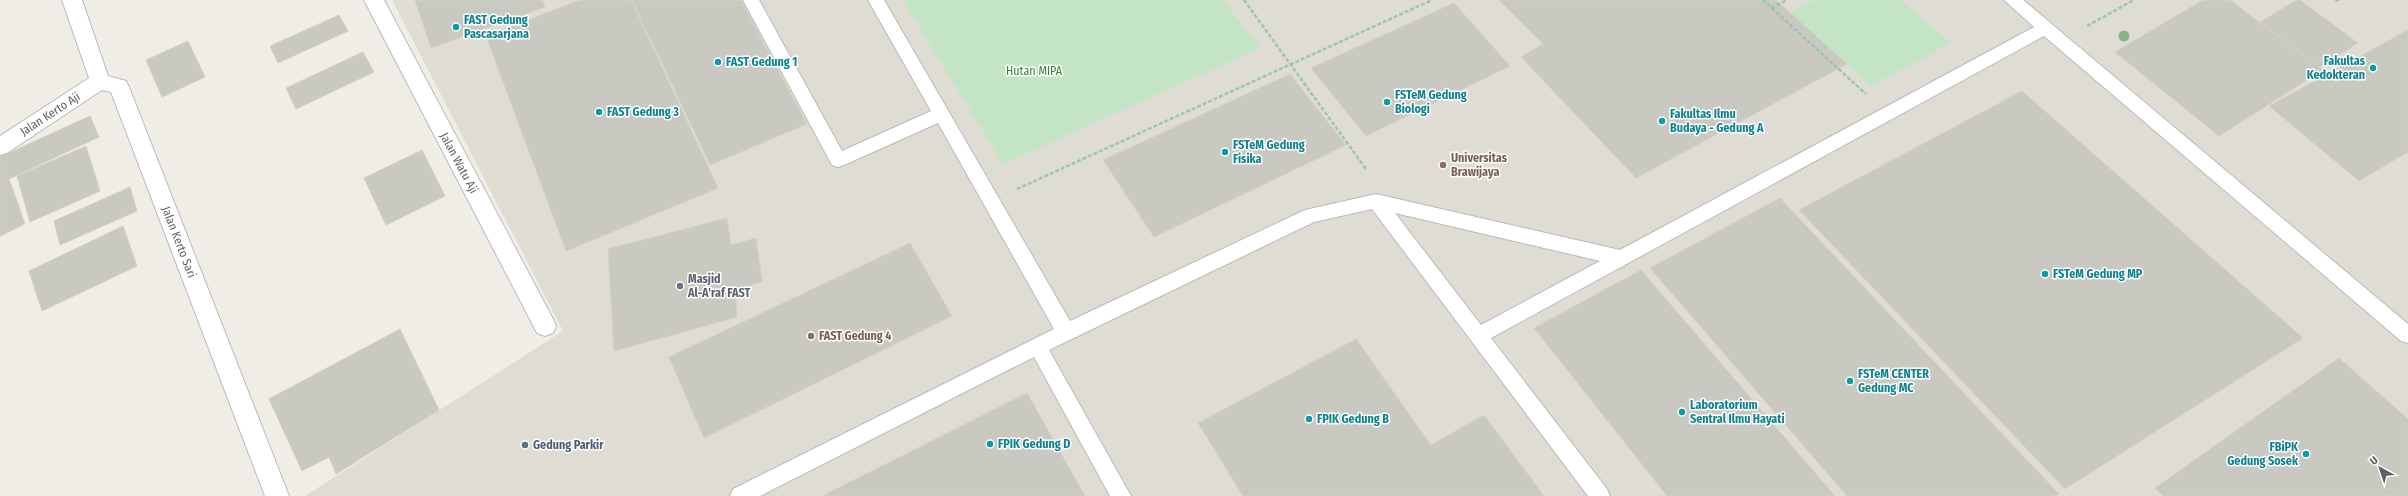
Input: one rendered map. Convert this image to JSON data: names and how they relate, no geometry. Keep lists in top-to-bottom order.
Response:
{
  "streets": {
    "street": ["Jalan Kerto Aji", "Jalan Watu Aji", "Jalan Kerto Sari"]
  },
  "crossings": [
    ["Jalan Kerto Aji", "Jalan Kerto Sari"]
  ],
  "parks": ["Hutan MIPA"],
  "places": [
    "FAST Gedung Pascasarjana",
    "FAST Gedung 1",
    "Fakultas Kedokteran",
    "FSTeM Gedung Biologi",
    "FAST Gedung 3",
    "Fakultas Ilmu Budaya - Gedung A",
    "FSTeM Gedung Fisika",
    "Universitas Brawijaya",
    "FSTeM Gedung MP",
    "Masjid Al-A'raf FAST",
    "FAST Gedung 4",
    "FSTeM CENTER Gedung MC",
    "Laboratorium Sentral Ilmu Hayati",
    "FPIK Gedung B",
    "FPIK Gedung D",
    "Gedung Parkir",
    "FBiPK Gedung Sosek"
  ],
  "north": "top left"
}
